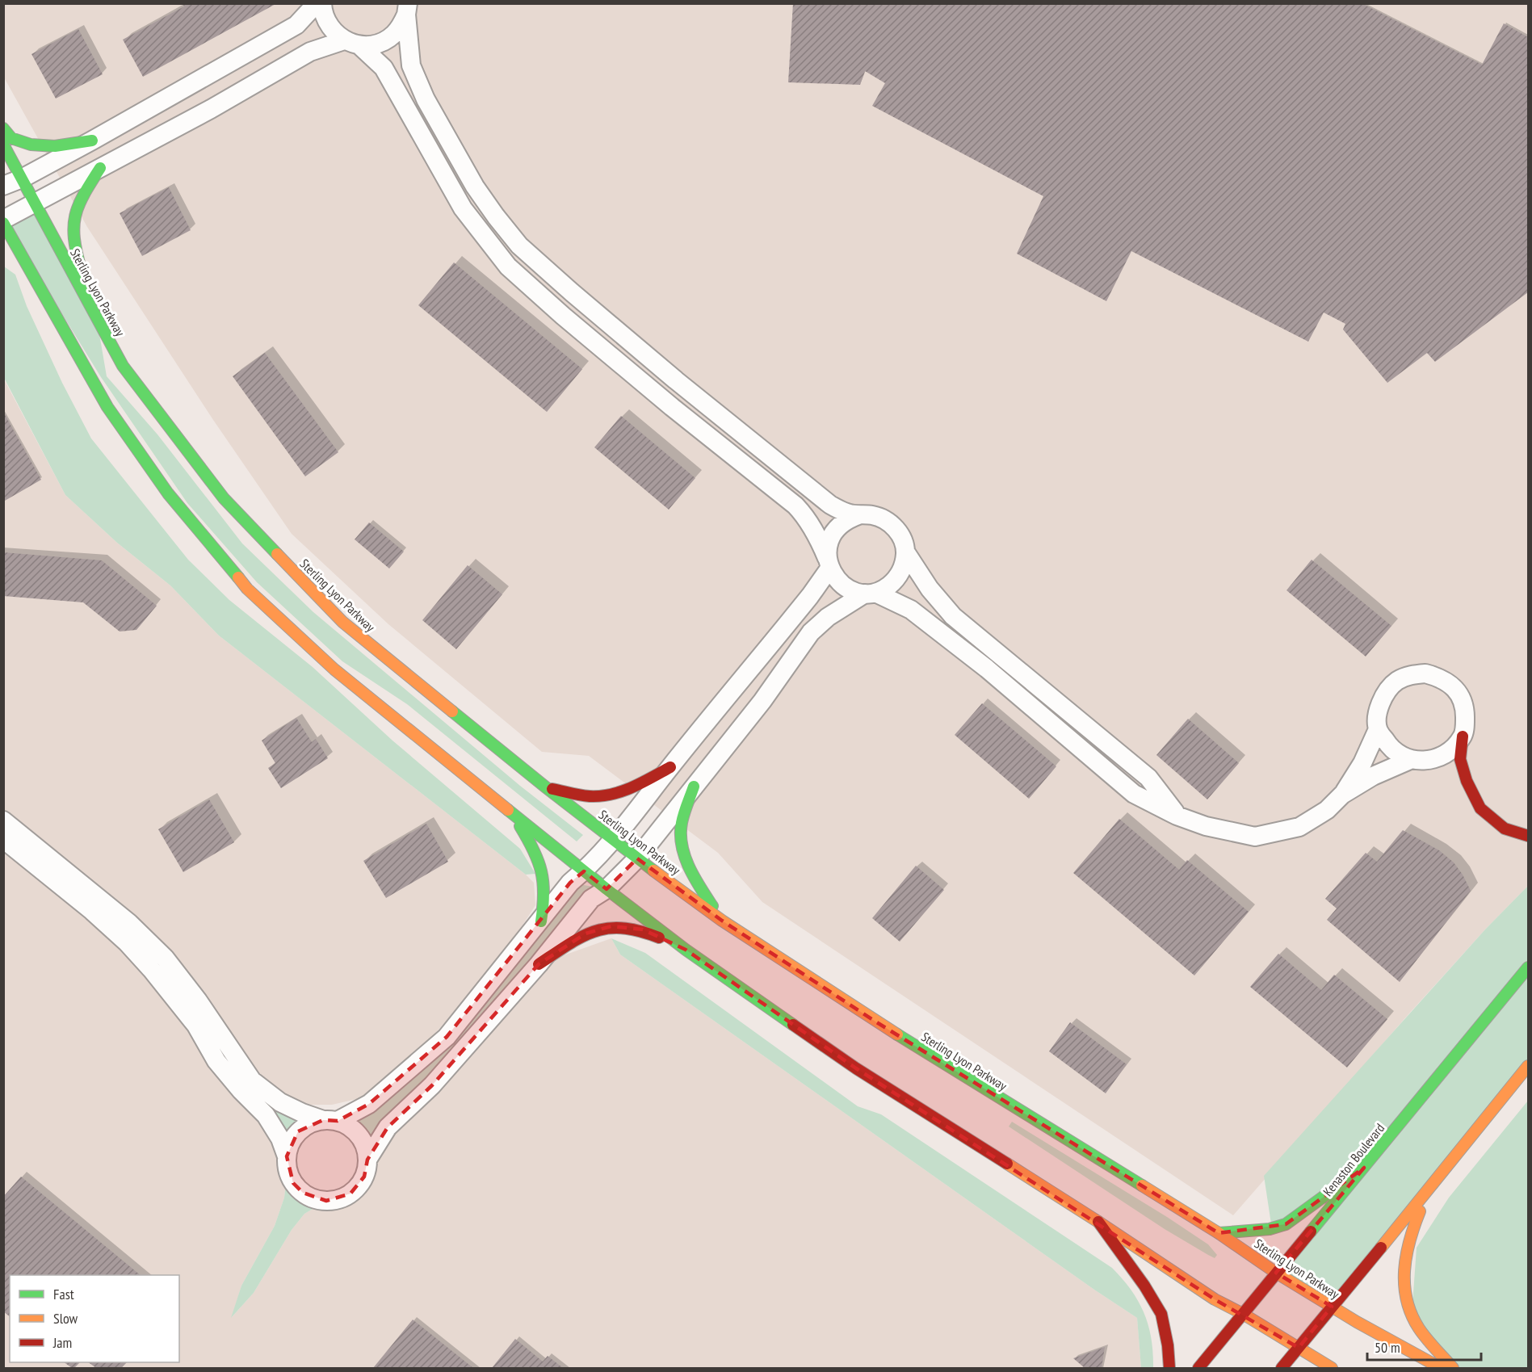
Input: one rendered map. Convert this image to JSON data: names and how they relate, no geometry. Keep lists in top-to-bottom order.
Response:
{
  "streets": {
    "main road": ["Sterling Lyon Parkway", "Kenaston Boulevard"]
  },
  "crossings": [
    ["Sterling Lyon Parkway", "Kenaston Boulevard"]
  ],
  "legend": ["Fast", "Slow", "Jam"],
  "scale_bar": "50 m"
}
